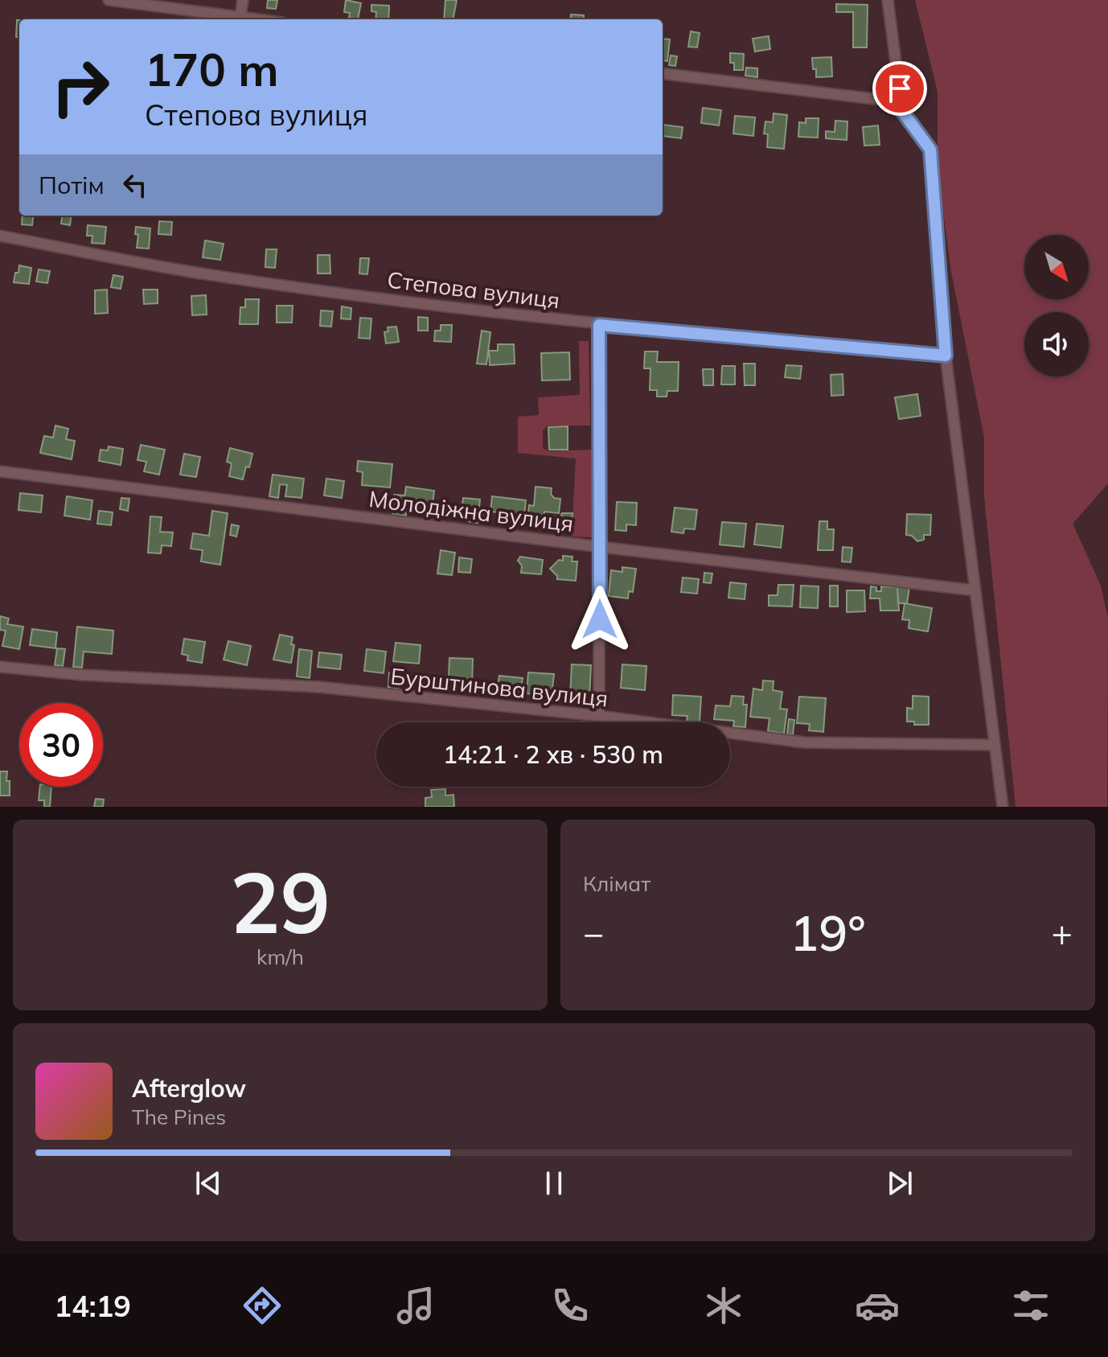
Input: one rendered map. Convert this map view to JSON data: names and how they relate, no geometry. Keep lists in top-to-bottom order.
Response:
{
  "streets": {
    "street": ["Степова вулиця", "Молодіжна вулиця", "Бурштинова вулиця"]
  },
  "north": "bottom right",
  "page": {
    "turn": ["170 m", "Степова вулиця"],
    "then": "Потім",
    "limit": "30",
    "trip": "14:21 · 2 хв · 530 m",
    "tile": [
      ["29", "km/h"],
      "Клімат"
    ],
    "heat": ["−", "19°", "+"],
    "song": ["Afterglow", "The Pines"],
    "tabs": "14:19"
  }
}
